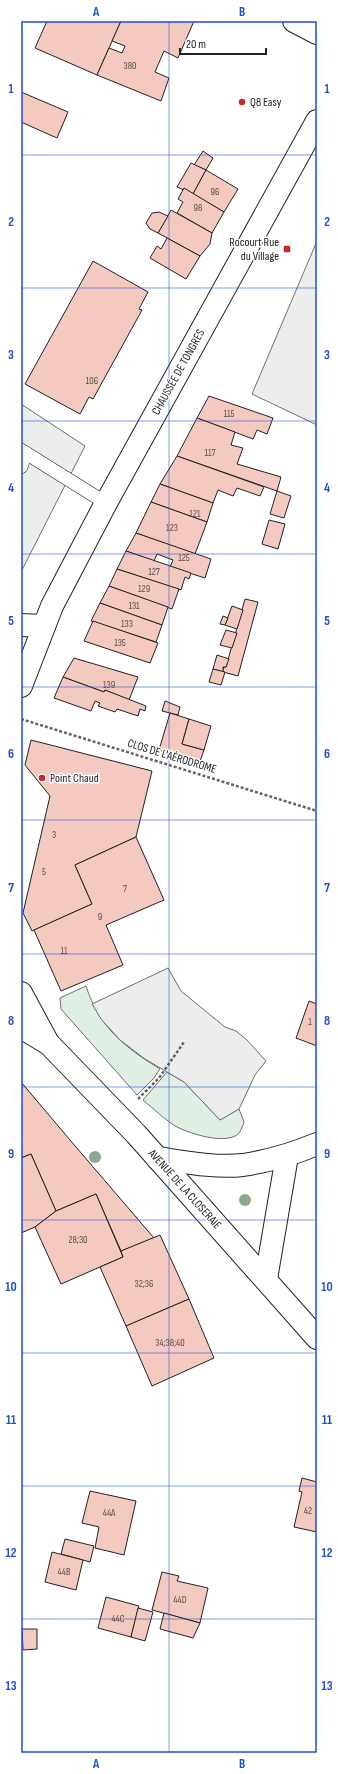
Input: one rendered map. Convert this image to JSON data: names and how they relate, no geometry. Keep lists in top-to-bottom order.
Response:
{
  "streets": {
    "street": ["CHAUSSÉE DE TONGRES", "AVENUE DE LA CLOSERAIE"],
    "path": ["CLOS DE L'AÉRODROME"]
  },
  "places": {
    "other": ["Q8 Easy", "Point Chaud"],
    "transit": ["Rocourt Rue du Village"]
  },
  "house_numbers": [
    "380",
    "96",
    "98",
    "106",
    "115",
    "117",
    "121",
    "123",
    "125",
    "127",
    "129",
    "131",
    "133",
    "135",
    "139",
    "3",
    "5",
    "7",
    "9",
    "11",
    "1",
    "28;30",
    "32;36",
    "34;38;40",
    "42",
    "44A",
    "44B",
    "44D",
    "44C"
  ],
  "scale_bar": "20 m",
  "grid": {
    "columns": ["A", "B"],
    "rows": [
      "1",
      "2",
      "3",
      "4",
      "5",
      "6",
      "7",
      "8",
      "9",
      "10",
      "11",
      "12",
      "13"
    ]
  }
}
